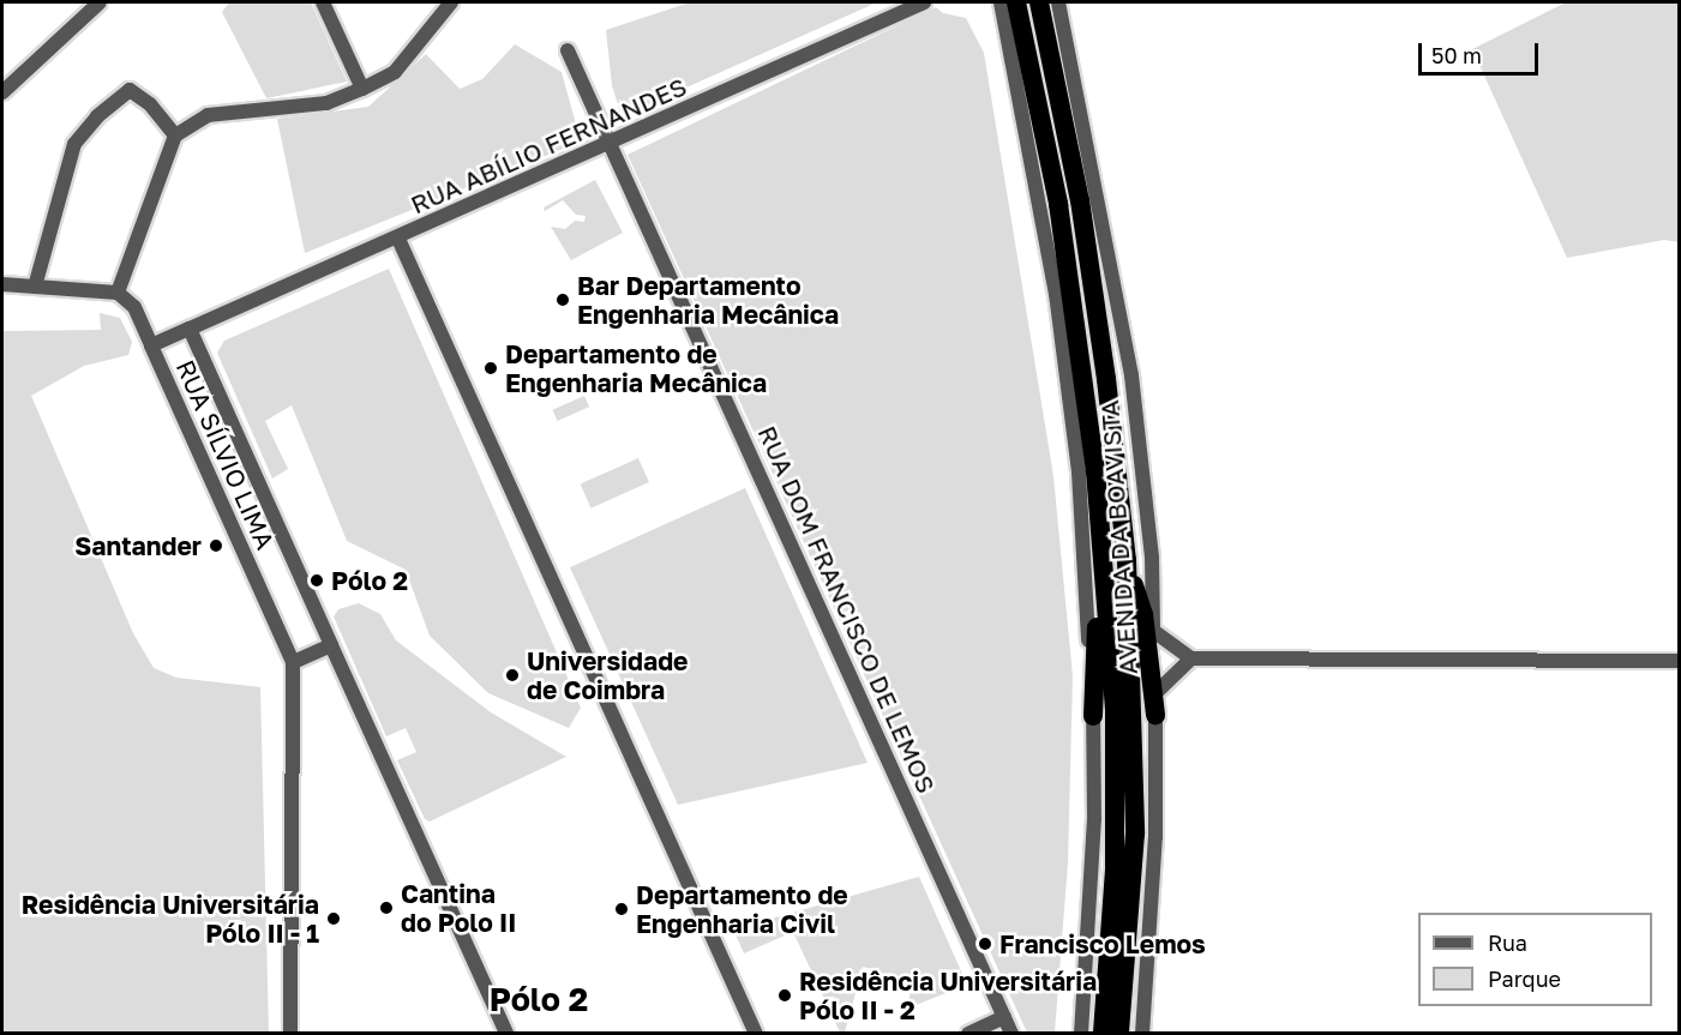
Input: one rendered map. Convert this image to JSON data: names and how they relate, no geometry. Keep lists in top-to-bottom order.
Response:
{
  "streets": {
    "highway": ["AVENIDA DA BOAVISTA"],
    "street": ["RUA ABÍLIO FERNANDES", "RUA SÍLVIO LIMA", "RUA DOM FRANCISCO DE LEMOS"]
  },
  "crossings": [
    ["RUA ABÍLIO FERNANDES", "RUA SÍLVIO LIMA"],
    ["RUA ABÍLIO FERNANDES", "RUA DOM FRANCISCO DE LEMOS"]
  ],
  "districts": ["Pólo 2"],
  "places": [
    "Bar Departamento Engenharia Mecânica",
    "Departamento de Engenharia Mecânica",
    "Santander",
    "Pólo 2",
    "Universidade de Coimbra",
    "Cantina do Polo II",
    "Departamento de Engenharia Civil",
    "Residência Universitária Pólo II - 1",
    "Francisco Lemos",
    "Residência Universitária Pólo II - 2"
  ],
  "legend": ["Rua", "Parque"],
  "scale_bar": "50 m"
}
